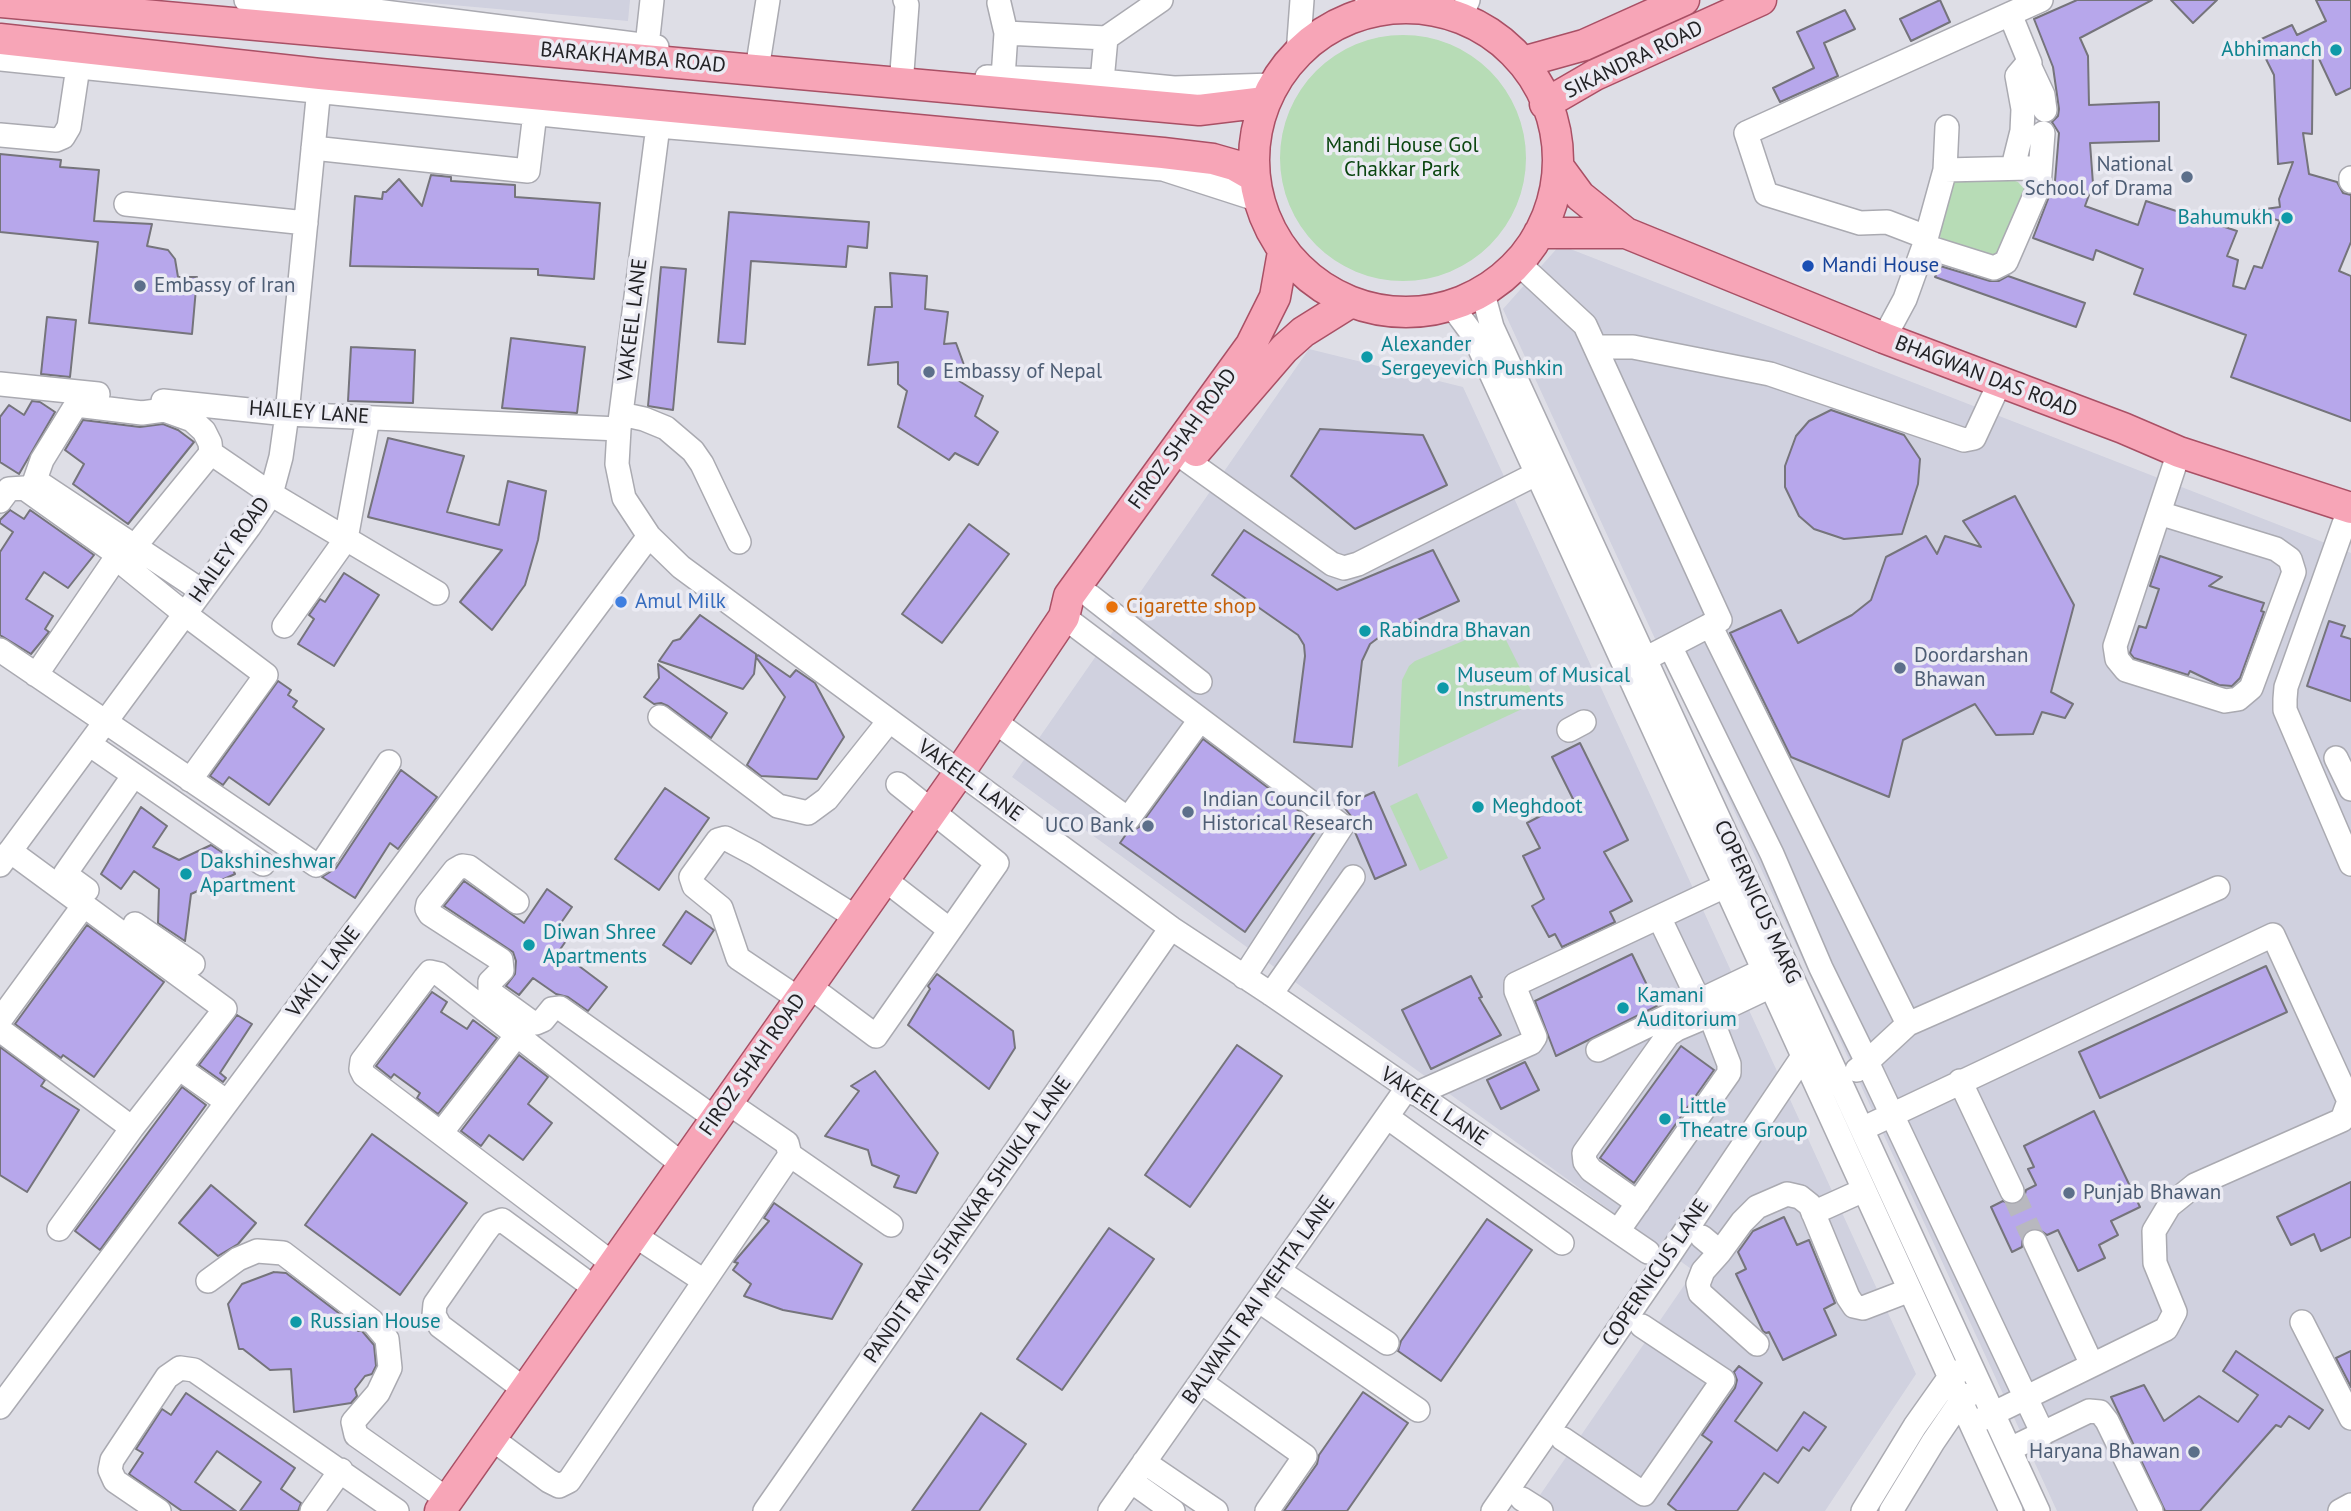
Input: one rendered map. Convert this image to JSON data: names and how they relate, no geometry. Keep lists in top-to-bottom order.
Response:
{
  "streets": {
    "main road": [
      "BARAKHAMBA ROAD",
      "SIKANDRA ROAD",
      "BHAGWAN DAS ROAD",
      "FIROZ SHAH ROAD"
    ],
    "street": [
      "VAKEEL LANE",
      "HAILEY LANE",
      "HAILEY ROAD",
      "COPERNICUS MARG",
      "VAKIL LANE",
      "PANDIT RAVI SHANKAR SHUKLA LANE",
      "COPERNICUS LANE",
      "BALWANT RAI MEHTA LANE"
    ]
  },
  "crossings": [
    ["BARAKHAMBA ROAD", "HAILEY ROAD"],
    ["VAKEEL LANE", "HAILEY LANE"],
    ["VAKEEL LANE", "FIROZ SHAH ROAD"],
    ["VAKEEL LANE", "VAKIL LANE"],
    ["VAKEEL LANE", "PANDIT RAVI SHANKAR SHUKLA LANE"],
    ["VAKEEL LANE", "BALWANT RAI MEHTA LANE"],
    ["HAILEY LANE", "HAILEY ROAD"],
    ["COPERNICUS MARG", "COPERNICUS LANE"]
  ],
  "parks": ["Mandi House Gol Chakkar Park"],
  "places": [
    "Abhimanch",
    "National School of Drama",
    "Bahumukh",
    "Mandi House",
    "Embassy of Iran",
    "Alexander Sergeyevich Pushkin",
    "Embassy of Nepal",
    "Amul Milk",
    "Cigarette shop",
    "Rabindra Bhavan",
    "Doordarshan Bhawan",
    "Museum of Musical Instruments",
    "Meghdoot",
    "Indian Council for Historical Research",
    "UCO Bank",
    "Dakshineshwar Apartment",
    "Diwan Shree Apartments",
    "Kamani Auditorium",
    "Little Theatre Group",
    "Punjab Bhawan",
    "Russian House",
    "Haryana Bhawan"
  ]
}
